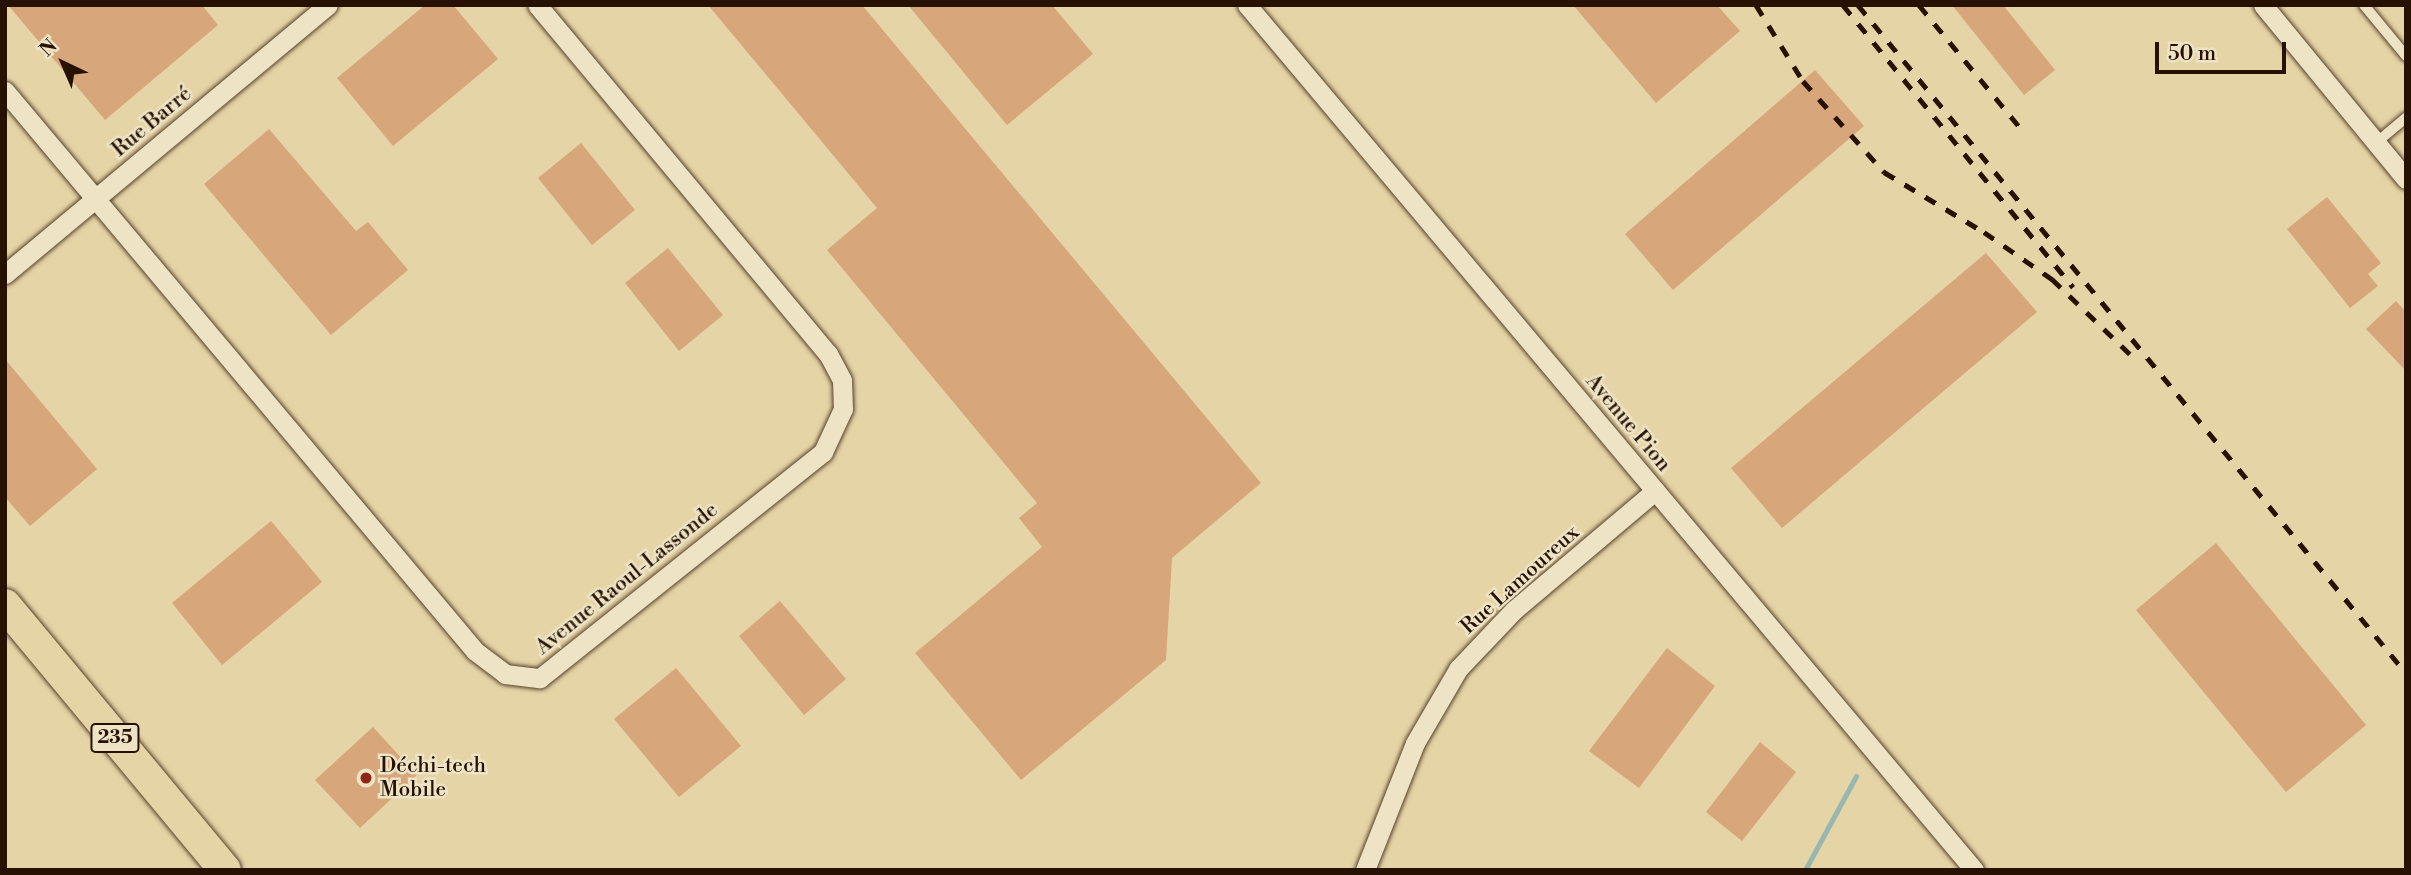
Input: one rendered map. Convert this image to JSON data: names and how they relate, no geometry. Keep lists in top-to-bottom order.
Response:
{
  "streets": {
    "main road": ["235"],
    "street": [
      "Rue Barré",
      "Avenue Pion",
      "Avenue Raoul-Lassonde",
      "Rue Lamoureux"
    ]
  },
  "crossings": [
    ["Rue Barré", "Avenue Raoul-Lassonde"],
    ["Avenue Pion", "Rue Lamoureux"]
  ],
  "places": ["Déchi-tech Mobile"],
  "scale_bar": "50 m",
  "north": "top left"
}
